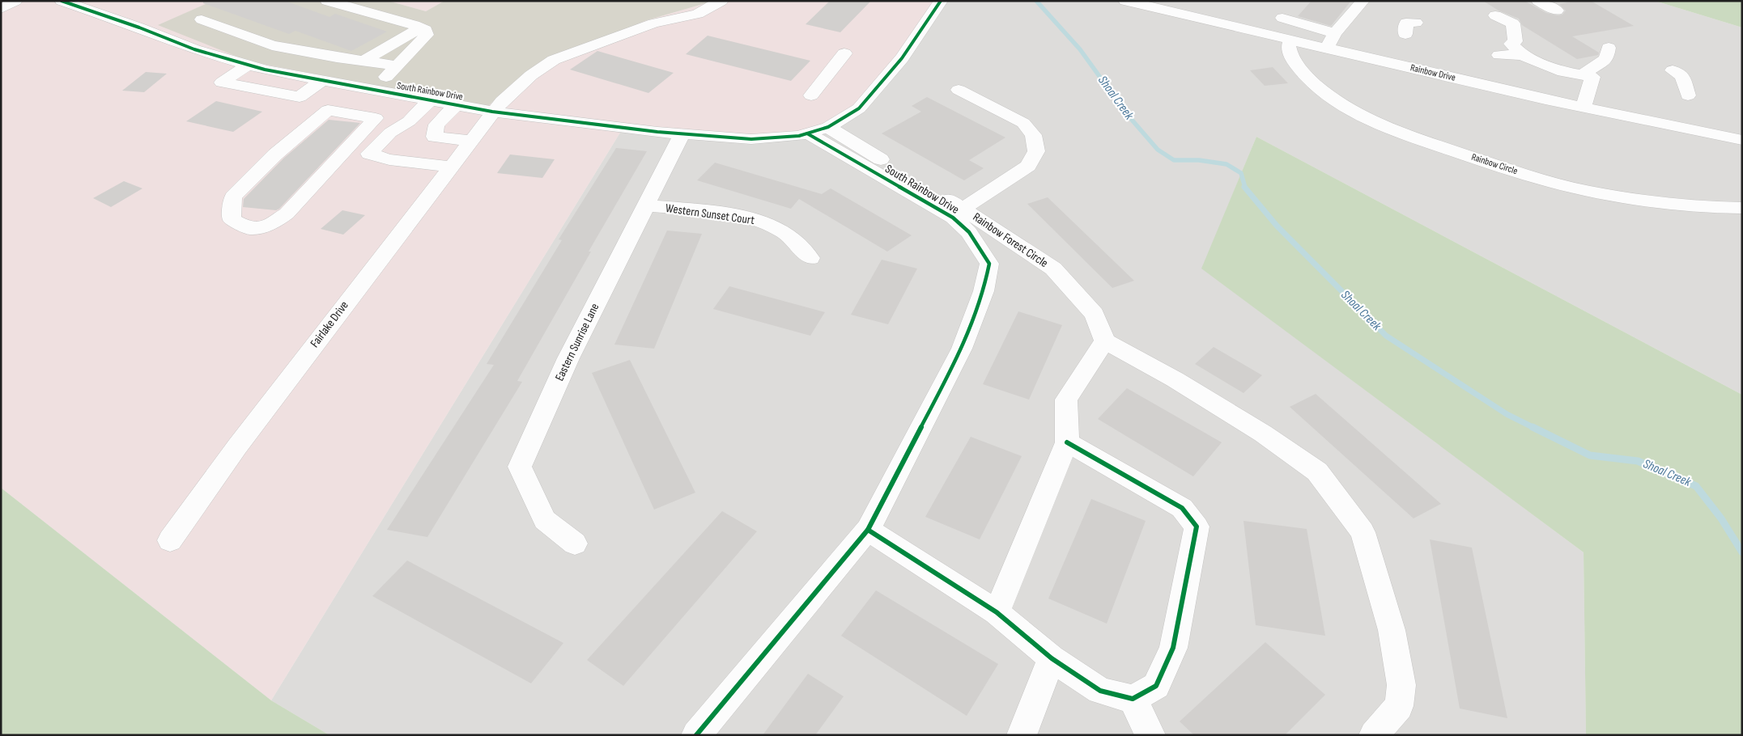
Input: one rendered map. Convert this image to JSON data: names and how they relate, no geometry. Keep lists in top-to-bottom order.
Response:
{
  "streets": {
    "street": [
      "Rainbow Drive",
      "South Rainbow Drive",
      "Rainbow Circle",
      "Western Sunset Court",
      "Rainbow Forest Circle",
      "Fairlake Drive",
      "Eastern Sunrise Lane"
    ]
  },
  "crossings": [
    ["Rainbow Drive", "Rainbow Circle"],
    ["South Rainbow Drive", "Rainbow Forest Circle"],
    ["South Rainbow Drive", "Fairlake Drive"],
    ["South Rainbow Drive", "Eastern Sunrise Lane"],
    ["Western Sunset Court", "Eastern Sunrise Lane"]
  ],
  "water": ["Shoal Creek"]
}
